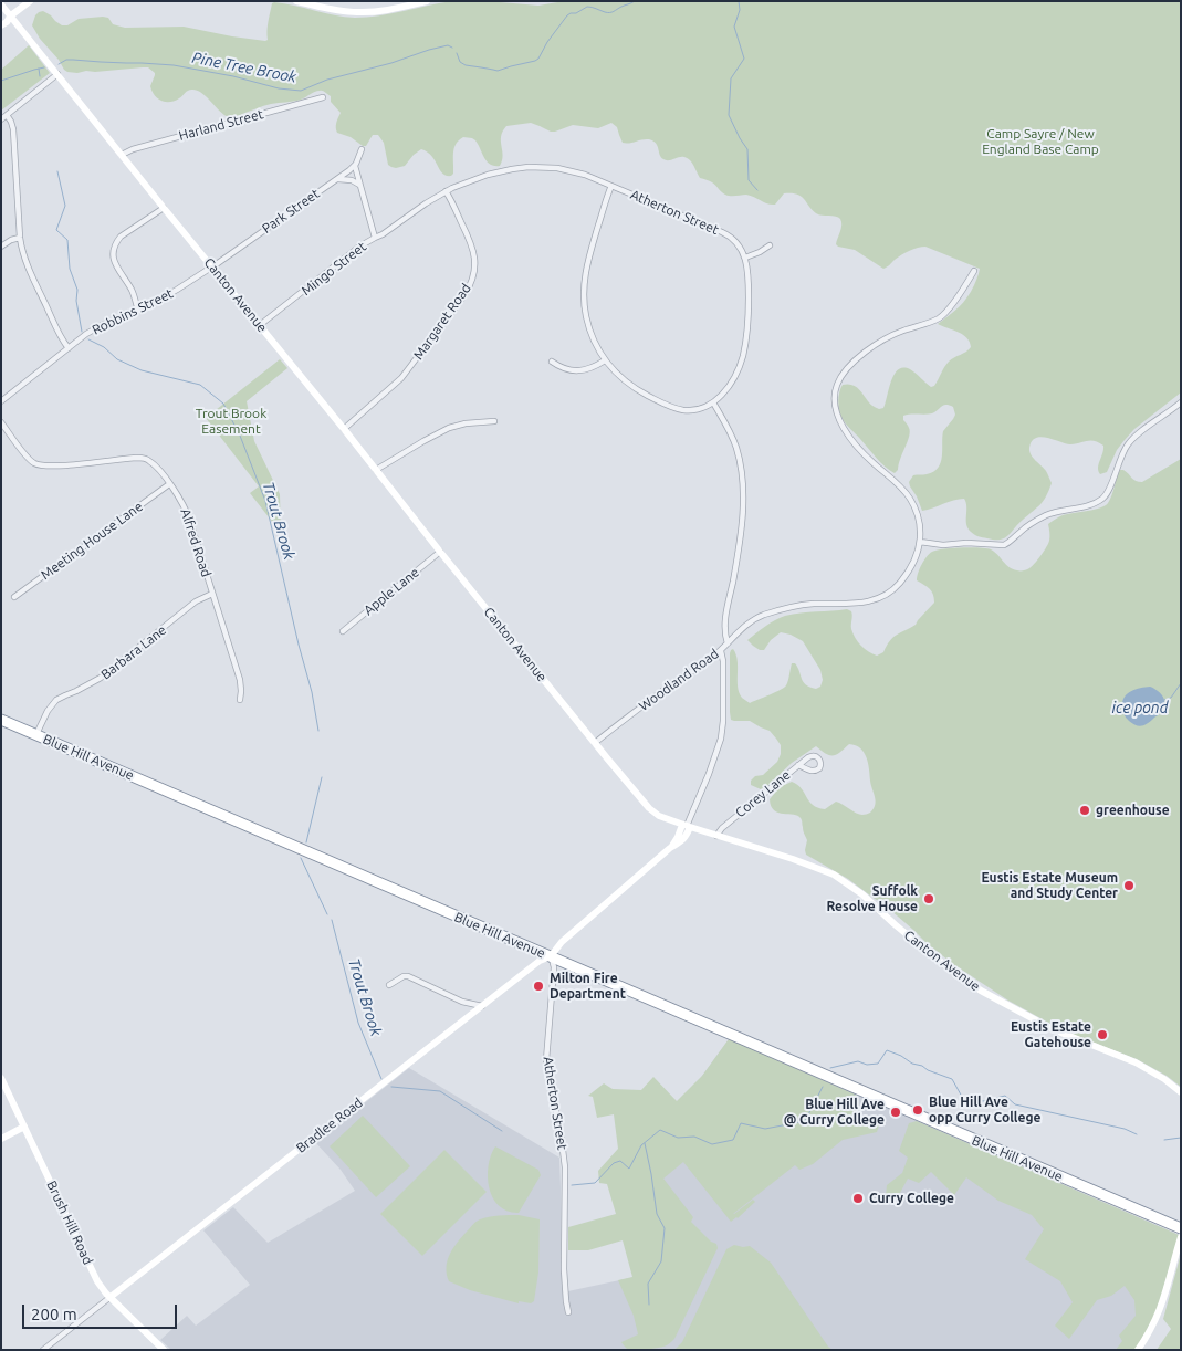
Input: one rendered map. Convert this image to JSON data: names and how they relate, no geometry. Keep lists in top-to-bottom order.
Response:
{
  "streets": {
    "highway": ["Blue Hill Avenue"],
    "main road": ["Canton Avenue", "Bradlee Road", "Brush Hill Road"],
    "street": [
      "Harland Street",
      "Park Street",
      "Atherton Street",
      "Mingo Street",
      "Robbins Street",
      "Margaret Road",
      "Meeting House Lane",
      "Alfred Road",
      "Apple Lane",
      "Barbara Lane",
      "Woodland Road",
      "Corey Lane"
    ]
  },
  "crossings": [
    ["Harland Street", "Canton Avenue"],
    ["Park Street", "Mingo Street"],
    ["Park Street", "Canton Avenue"],
    ["Park Street", "Robbins Street"],
    ["Atherton Street", "Mingo Street"],
    ["Atherton Street", "Margaret Road"],
    ["Atherton Street", "Blue Hill Avenue"],
    ["Atherton Street", "Bradlee Road"],
    ["Mingo Street", "Canton Avenue"],
    ["Canton Avenue", "Robbins Street"],
    ["Canton Avenue", "Margaret Road"],
    ["Canton Avenue", "Apple Lane"],
    ["Canton Avenue", "Woodland Road"],
    ["Canton Avenue", "Corey Lane"],
    ["Meeting House Lane", "Alfred Road"],
    ["Alfred Road", "Barbara Lane"],
    ["Barbara Lane", "Blue Hill Avenue"],
    ["Blue Hill Avenue", "Bradlee Road"],
    ["Bradlee Road", "Brush Hill Road"]
  ],
  "water": ["Pine Tree Brook", "Trout Brook", "ice pond"],
  "parks": ["Camp Sayre / New England Base Camp", "Trout Brook Easement"],
  "places": [
    "greenhouse",
    "Eustis Estate Museum and Study Center",
    "Suffolk Resolve House",
    "Milton Fire Department",
    "Eustis Estate Gatehouse",
    "Blue Hill Ave opp Curry College",
    "Blue Hill Ave @ Curry College",
    "Curry College"
  ],
  "scale_bar": "200 m"
}
